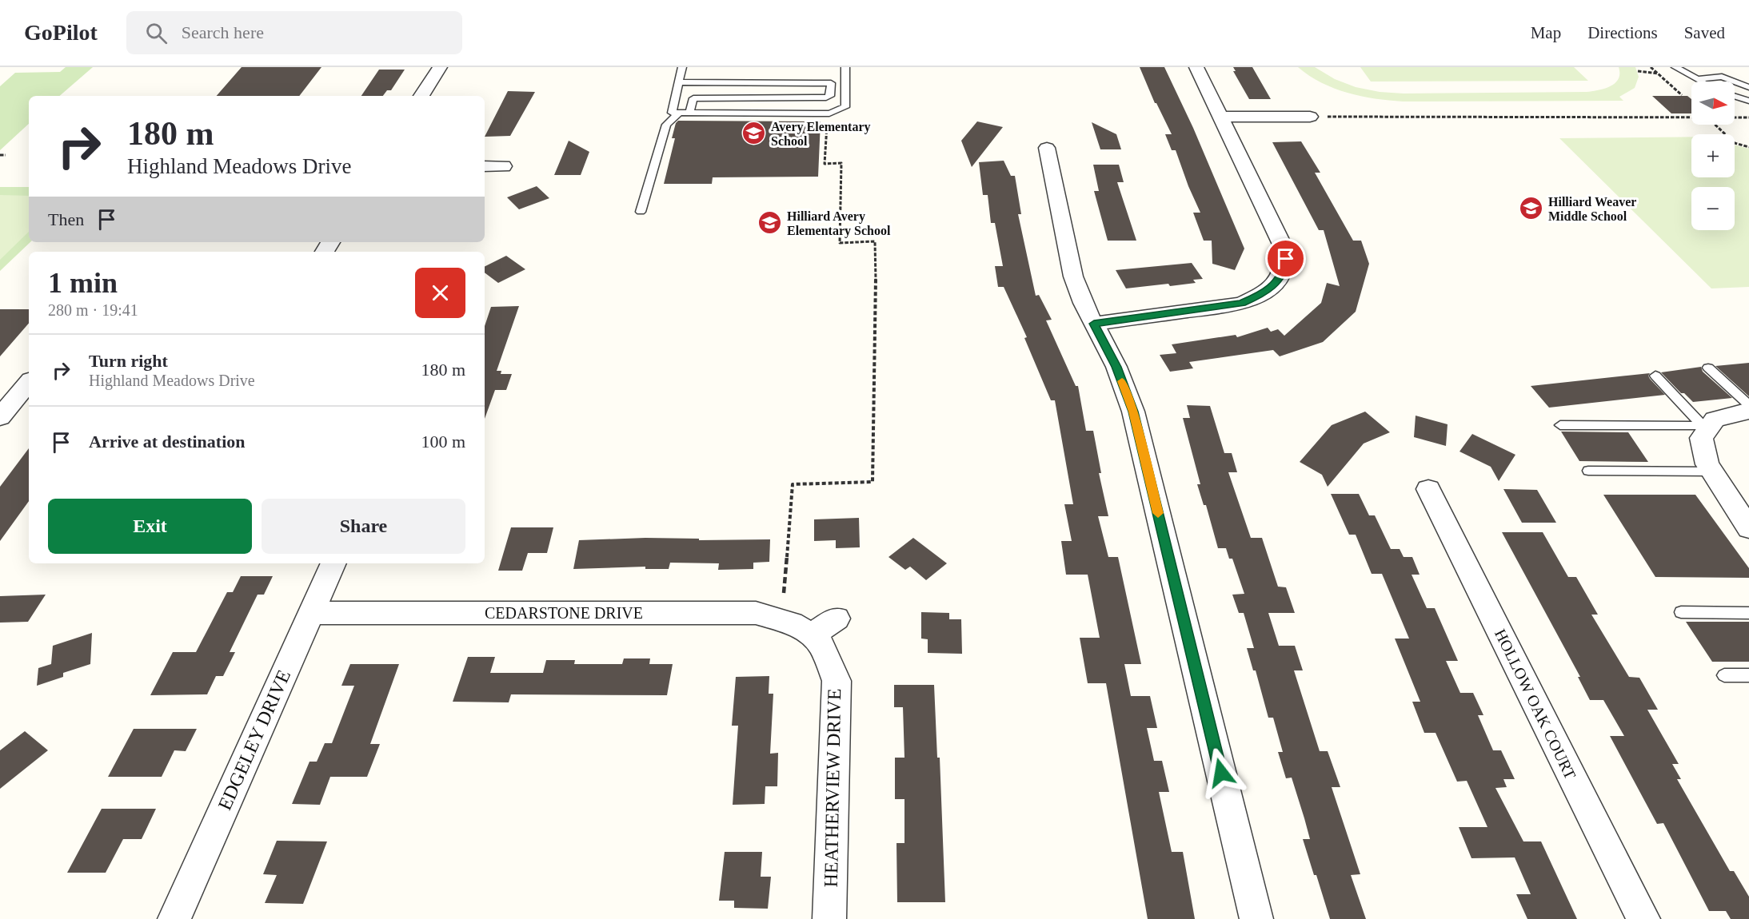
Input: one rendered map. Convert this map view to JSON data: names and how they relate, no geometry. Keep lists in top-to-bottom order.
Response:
{
  "streets": {
    "street": [
      "CEDARSTONE DRIVE",
      "HOLLOW OAK COURT",
      "EDGELEY DRIVE",
      "HEATHERVIEW DRIVE"
    ]
  },
  "crossings": [
    ["CEDARSTONE DRIVE", "EDGELEY DRIVE"],
    ["CEDARSTONE DRIVE", "HEATHERVIEW DRIVE"]
  ],
  "places": {
    "school or university": ["Avery Elementary School", "Hilliard Weaver Middle School", "Hilliard Avery Elementary School"]
  },
  "north": "right",
  "page": {
    "header": "GoPilot",
    "search": "Search here",
    "nav": ["Map", "Directions", "Saved"],
    "map_buttons": ["+", "−"],
    "turn": ["180 m", "Highland Meadows Drive"],
    "then": "Then",
    "heading": ["1 min", "280 m · 19:41"],
    "list": [
      {
        "name": "Turn right",
        "note": "Highland Meadows Drive",
        "value": "180 m"
      },
      {
        "name": "Arrive at destination",
        "value": "100 m"
      }
    ],
    "buttons": ["Exit", "Share"]
  }
}
